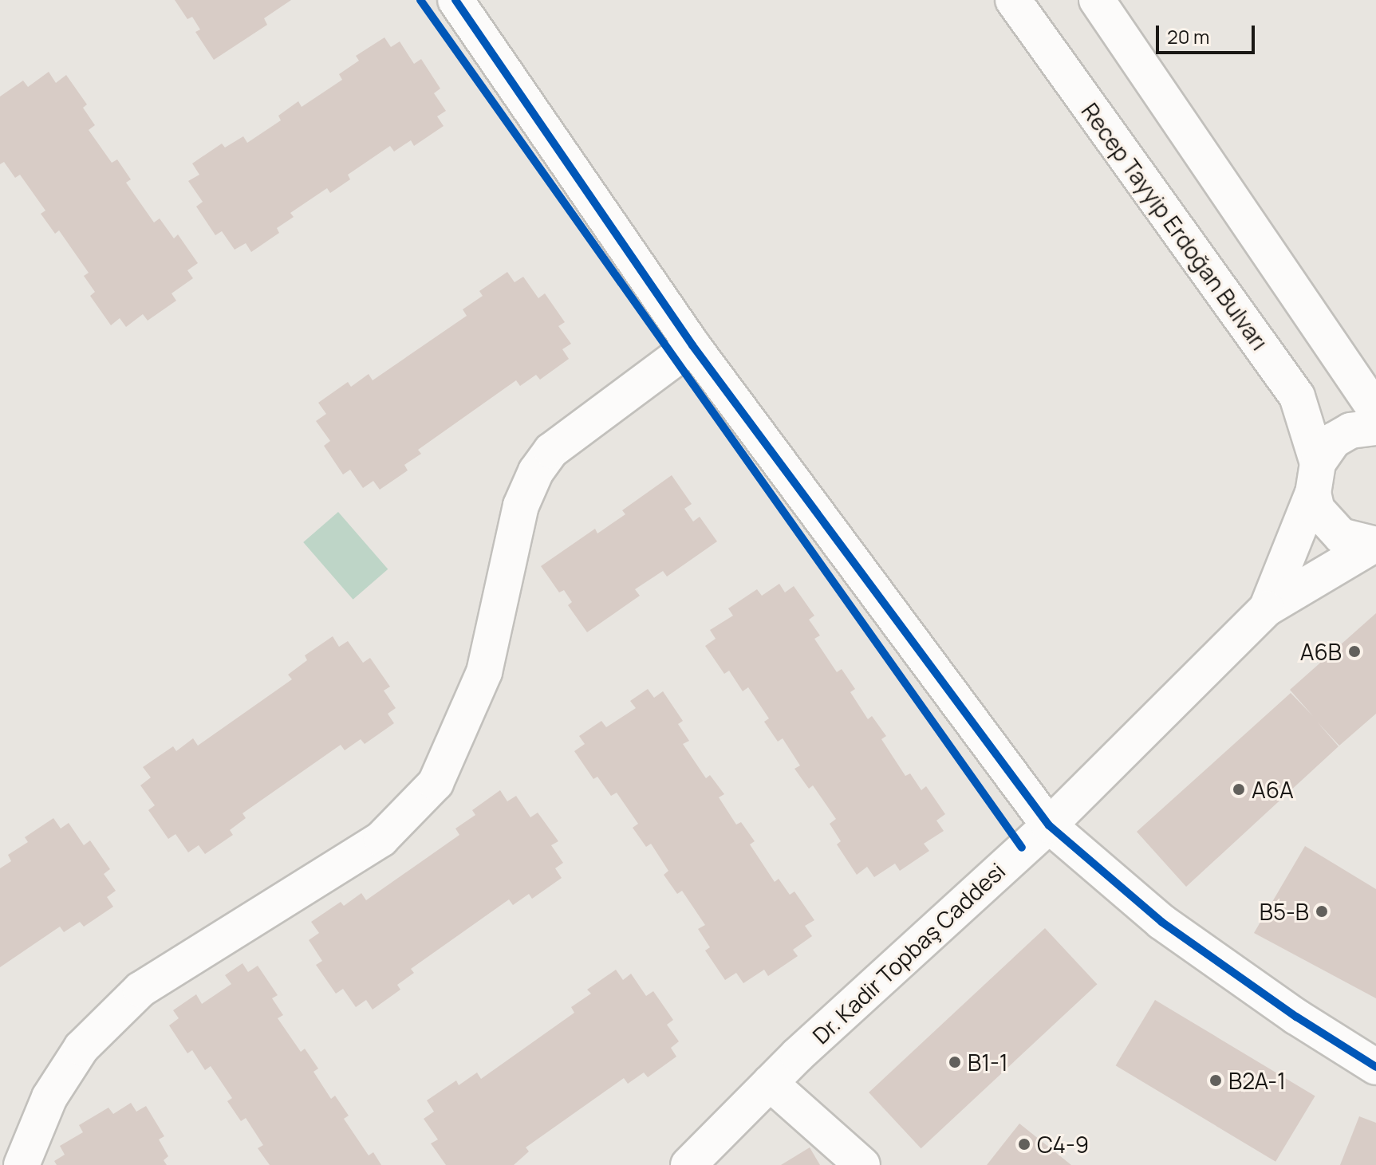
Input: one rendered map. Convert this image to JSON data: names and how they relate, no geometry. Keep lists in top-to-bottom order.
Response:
{
  "streets": {
    "street": ["Recep Tayyip Erdoğan Bulvarı", "Dr. Kadir Topbaş Caddesi"]
  },
  "places": [
    "A6B",
    "A6A",
    "B5-B",
    "B1-1",
    "B2A-1",
    "C4-9"
  ],
  "scale_bar": "20 m"
}
